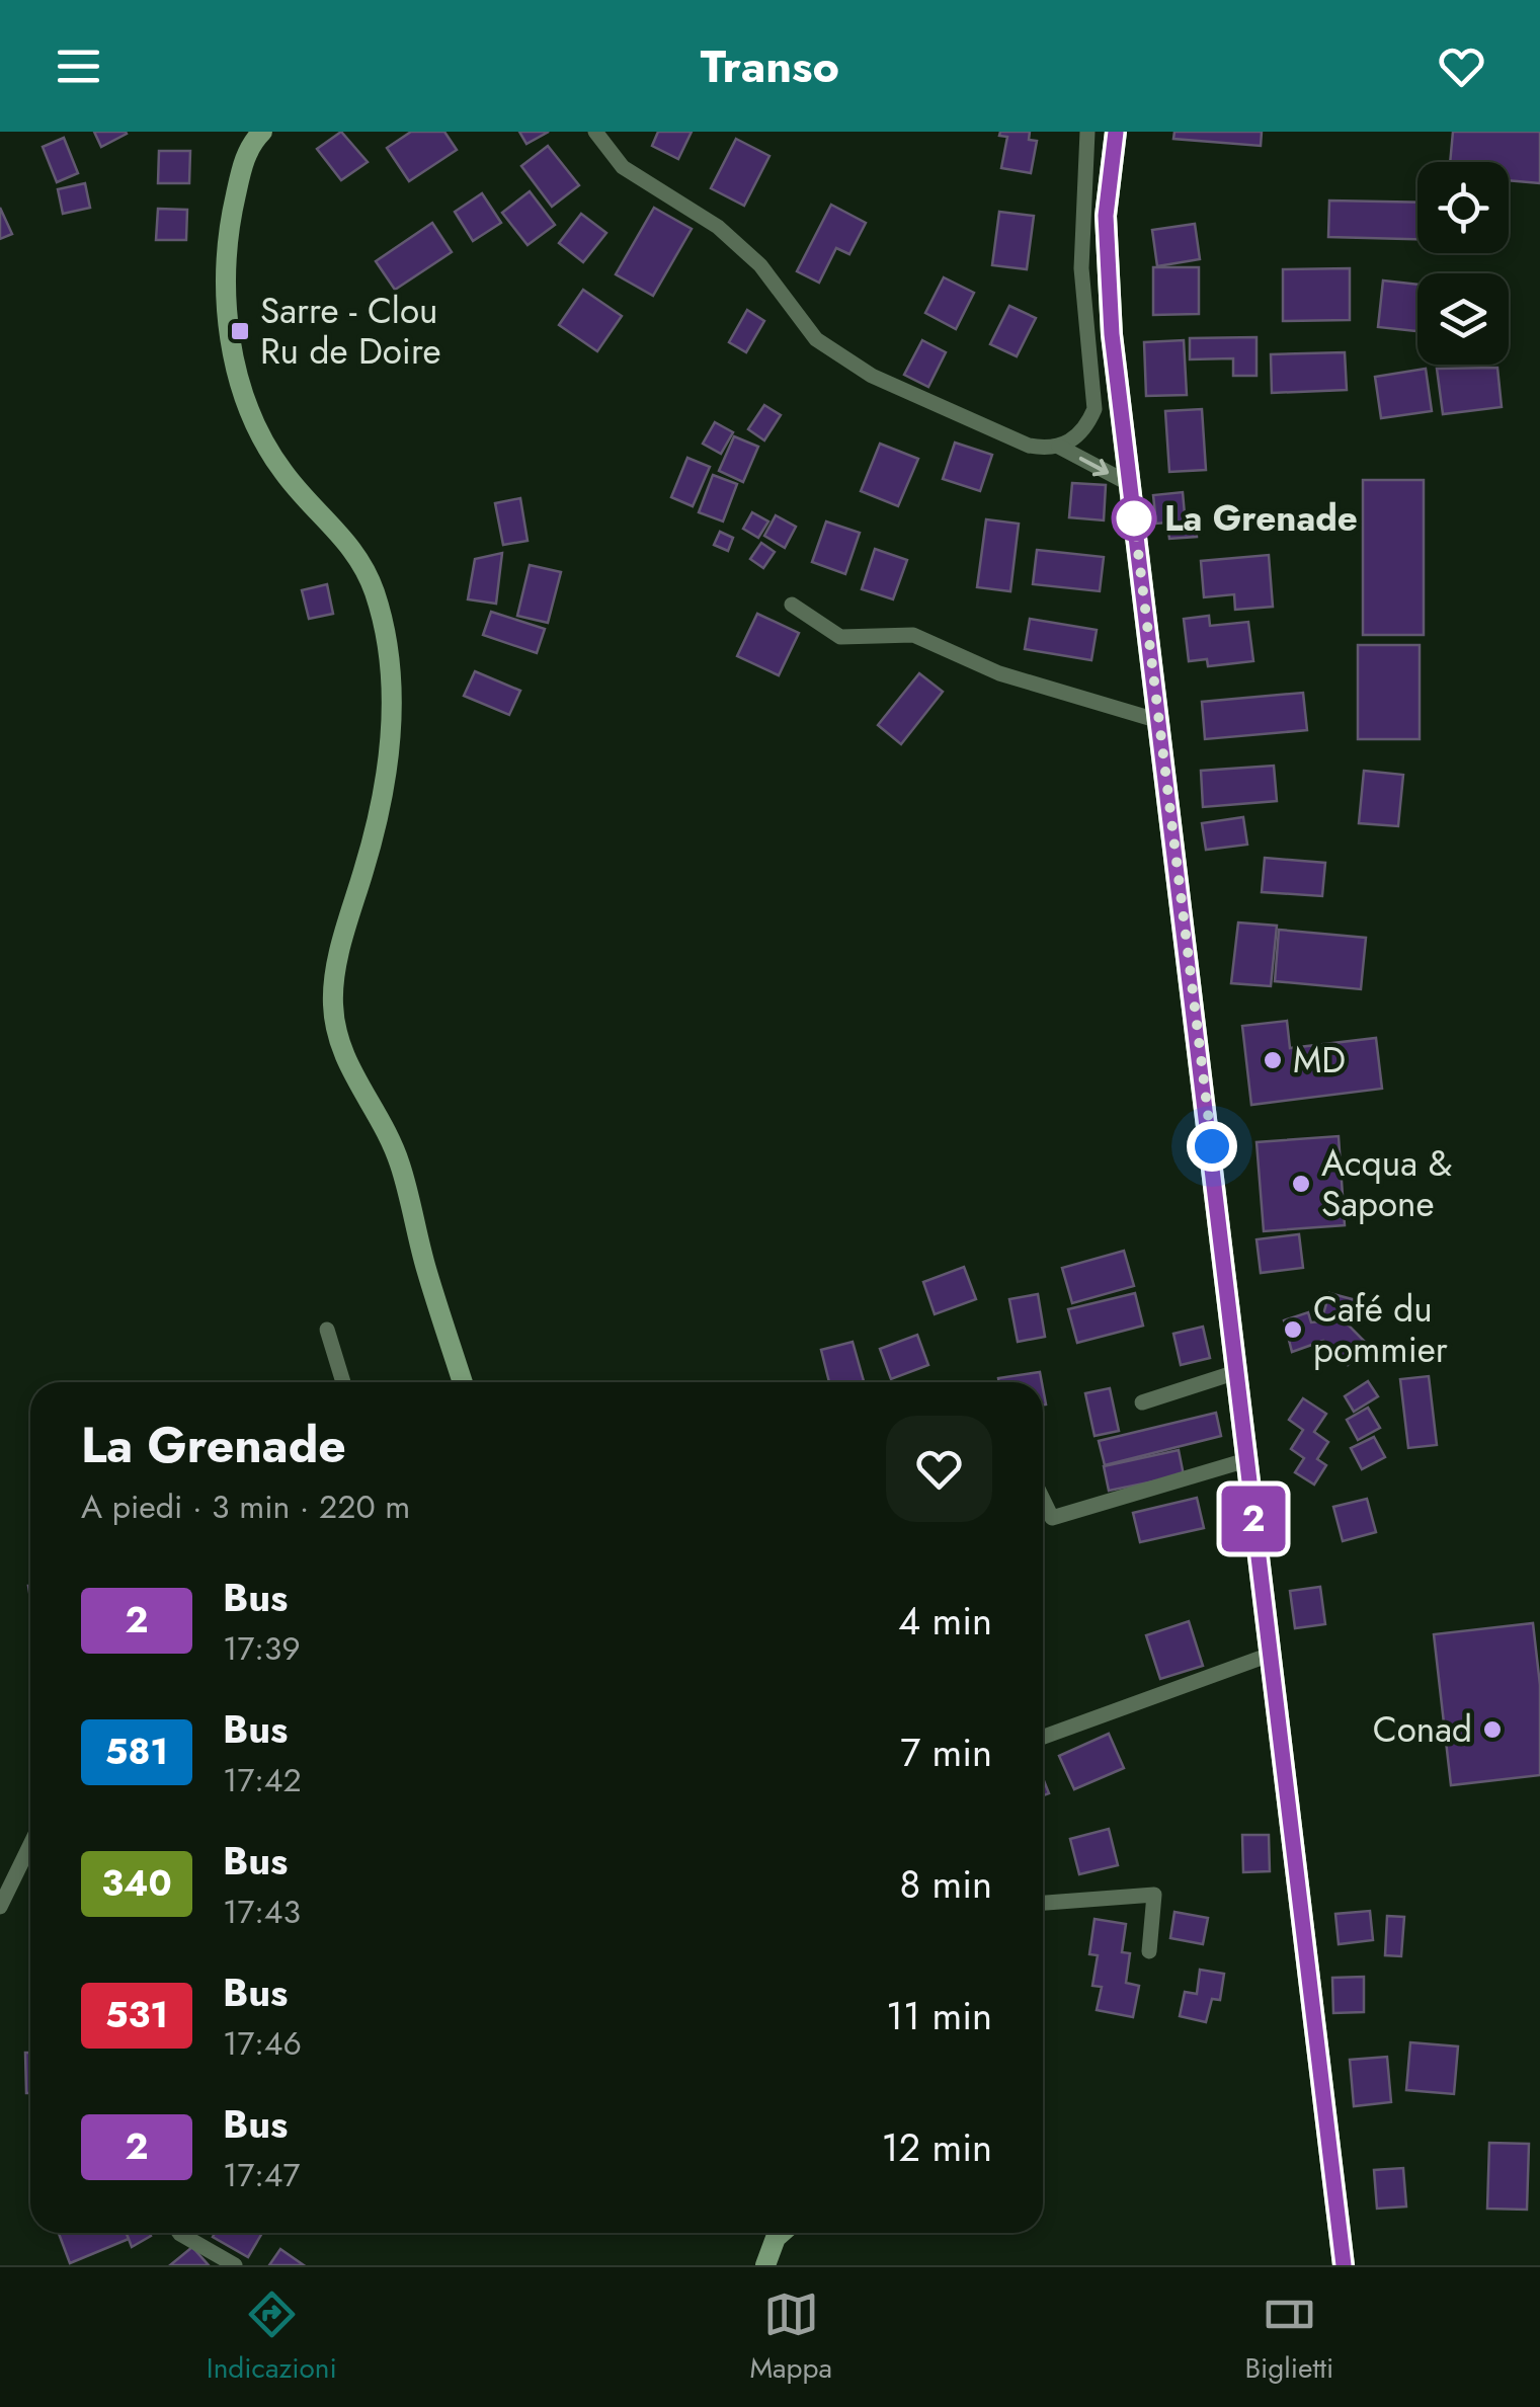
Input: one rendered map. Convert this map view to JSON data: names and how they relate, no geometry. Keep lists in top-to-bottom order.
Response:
{
  "places": {
    "transit": ["Sarre - Clou Ru de Doire"],
    "other": [
      "La Grenade",
      "MD",
      "Acqua & Sapone",
      "Café du pommier",
      "Conad"
    ]
  },
  "lines": ["bus line 2"],
  "page": {
    "header": "Transo",
    "on_map": "2",
    "heading": ["La Grenade", "A piedi · 3 min · 220 m"],
    "list": [
      {
        "mark": "2",
        "name": "Bus",
        "note": "17:39",
        "value": "4 min"
      },
      {
        "mark": "581",
        "name": "Bus",
        "note": "17:42",
        "value": "7 min"
      },
      {
        "mark": "340",
        "name": "Bus",
        "note": "17:43",
        "value": "8 min"
      },
      {
        "mark": "531",
        "name": "Bus",
        "note": "17:46",
        "value": "11 min"
      },
      {
        "mark": "2",
        "name": "Bus",
        "note": "17:47",
        "value": "12 min"
      }
    ],
    "tabs": ["Indicazioni", "Mappa", "Biglietti"]
  }
}
